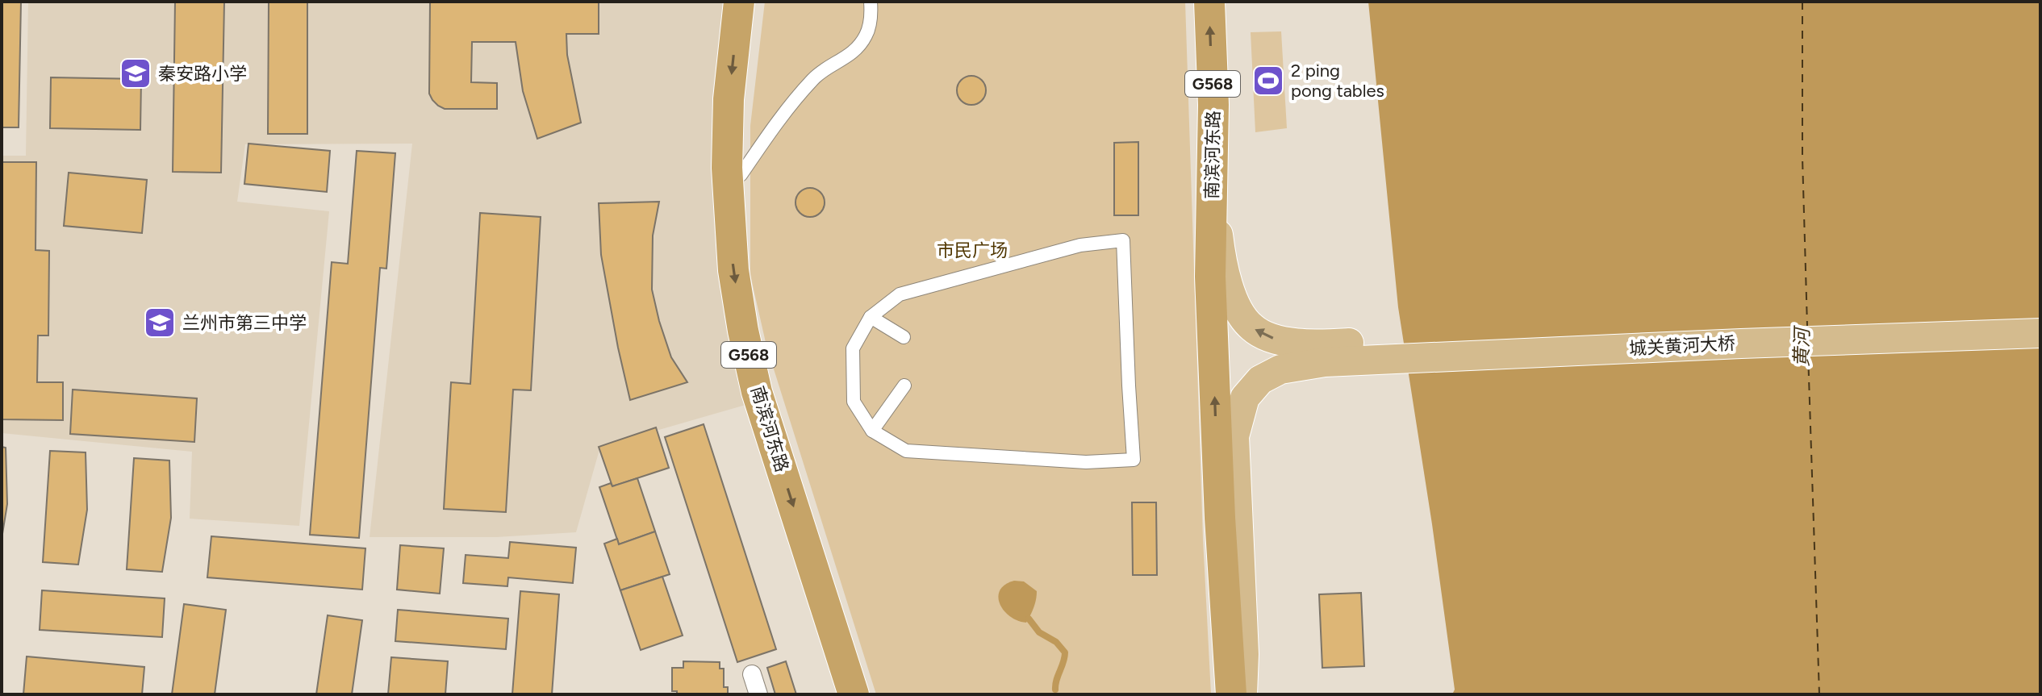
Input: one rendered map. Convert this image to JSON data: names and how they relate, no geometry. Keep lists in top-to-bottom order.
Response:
{
  "streets": {
    "highway": ["G568", "南滨河东路"],
    "main road": ["城关黄河大桥"]
  },
  "water": ["黄河"],
  "parks": ["市民广场"],
  "places": {
    "school or university": ["秦安路小学", "兰州市第三中学"],
    "sports": ["2 ping pong tables"]
  }
}
